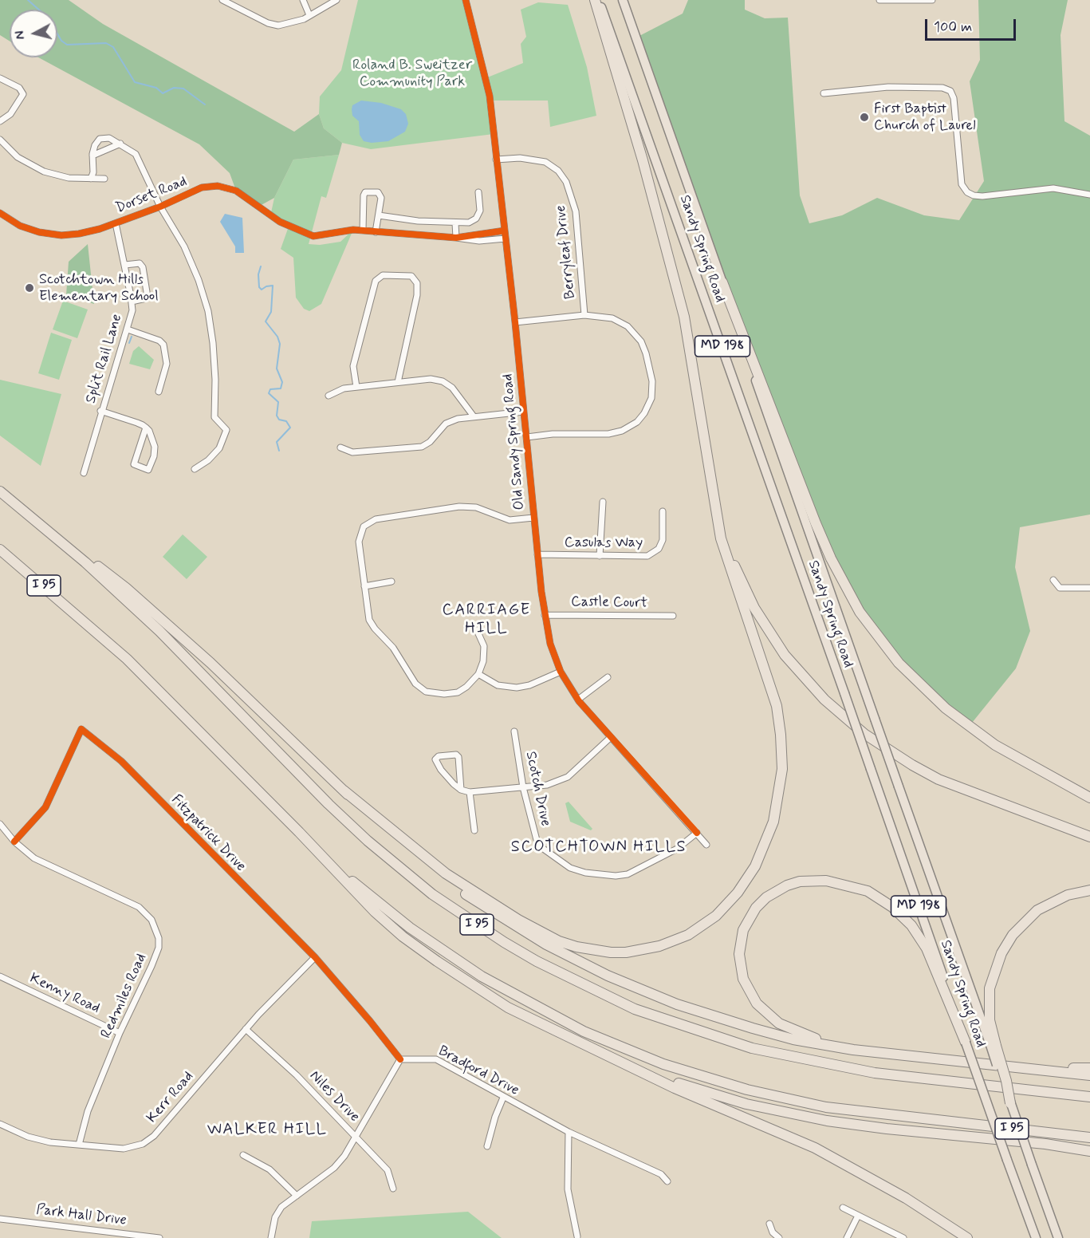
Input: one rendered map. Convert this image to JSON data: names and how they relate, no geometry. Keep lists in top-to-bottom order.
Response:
{
  "streets": {
    "highway": ["I 95"],
    "main road": ["Sandy Spring Road", "MD 198"],
    "street": [
      "Dorset Road",
      "Berryleaf Drive",
      "Split Rail Lane",
      "Old Sandy Spring Road",
      "Casulas Way",
      "Castle Court",
      "Scotch Drive",
      "Fitzpatrick Drive",
      "Kenny Road",
      "Redmiles Road",
      "Bradford Drive",
      "Niles Drive",
      "Kerr Road",
      "Park Hall Drive"
    ]
  },
  "crossings": [
    ["Dorset Road", "Split Rail Lane"],
    ["Dorset Road", "Old Sandy Spring Road"],
    ["Berryleaf Drive", "Old Sandy Spring Road"],
    ["Old Sandy Spring Road", "Casulas Way"],
    ["Old Sandy Spring Road", "Castle Court"],
    ["Old Sandy Spring Road", "Scotch Drive"],
    ["Fitzpatrick Drive", "Redmiles Road"],
    ["Fitzpatrick Drive", "Bradford Drive"],
    ["Fitzpatrick Drive", "Kerr Road"],
    ["Kenny Road", "Redmiles Road"],
    ["Redmiles Road", "Kerr Road"],
    ["Niles Drive", "Kerr Road"]
  ],
  "districts": ["CARRIAGE HILL", "SCOTCHTOWN HILLS", "WALKER HILL"],
  "parks": ["Roland B. Sweitzer Community Park"],
  "places": ["First Baptist Church of Laurel", "Scotchtown Hills Elementary School"],
  "scale_bar": "100 m",
  "north": "left"
}
